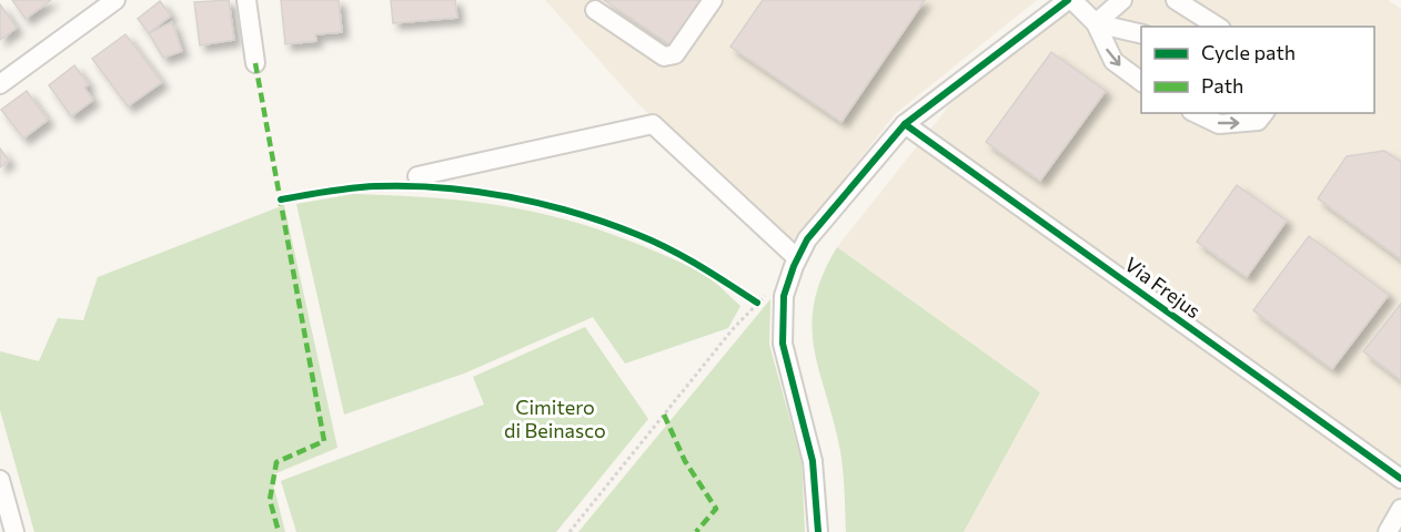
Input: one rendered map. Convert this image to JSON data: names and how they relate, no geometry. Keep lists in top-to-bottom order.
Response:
{
  "streets": {
    "street": ["Via Frejus"]
  },
  "parks": ["Cimitero di Beinasco"],
  "legend": ["Cycle path", "Path"]
}
